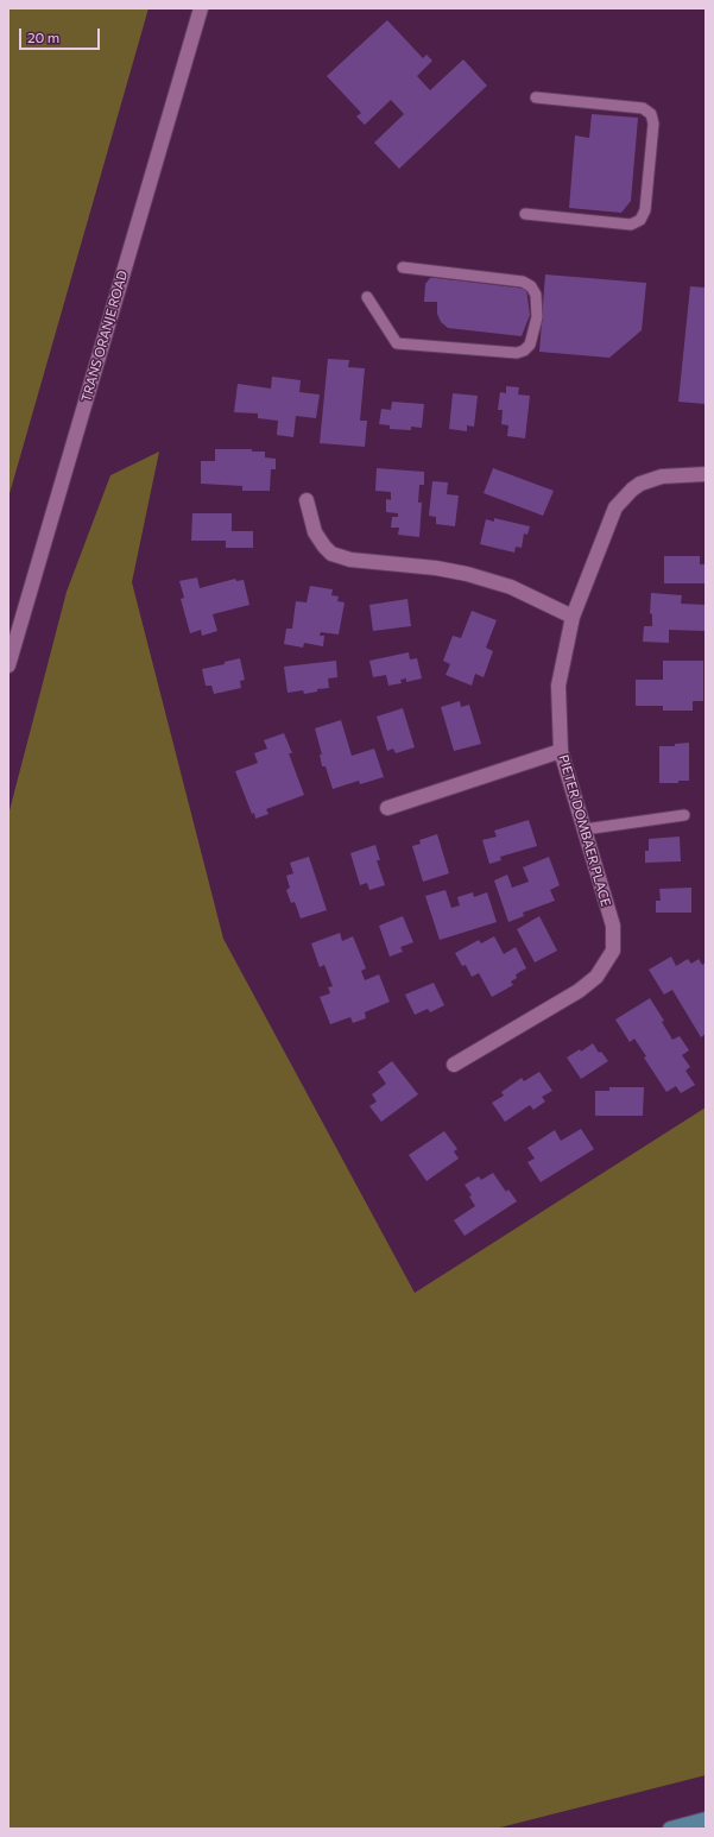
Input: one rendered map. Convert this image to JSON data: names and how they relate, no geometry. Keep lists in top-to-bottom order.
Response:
{
  "streets": {
    "street": ["TRANS ORANJE ROAD", "PIETER DOMBAER PLACE"]
  },
  "scale_bar": "20 m"
}
